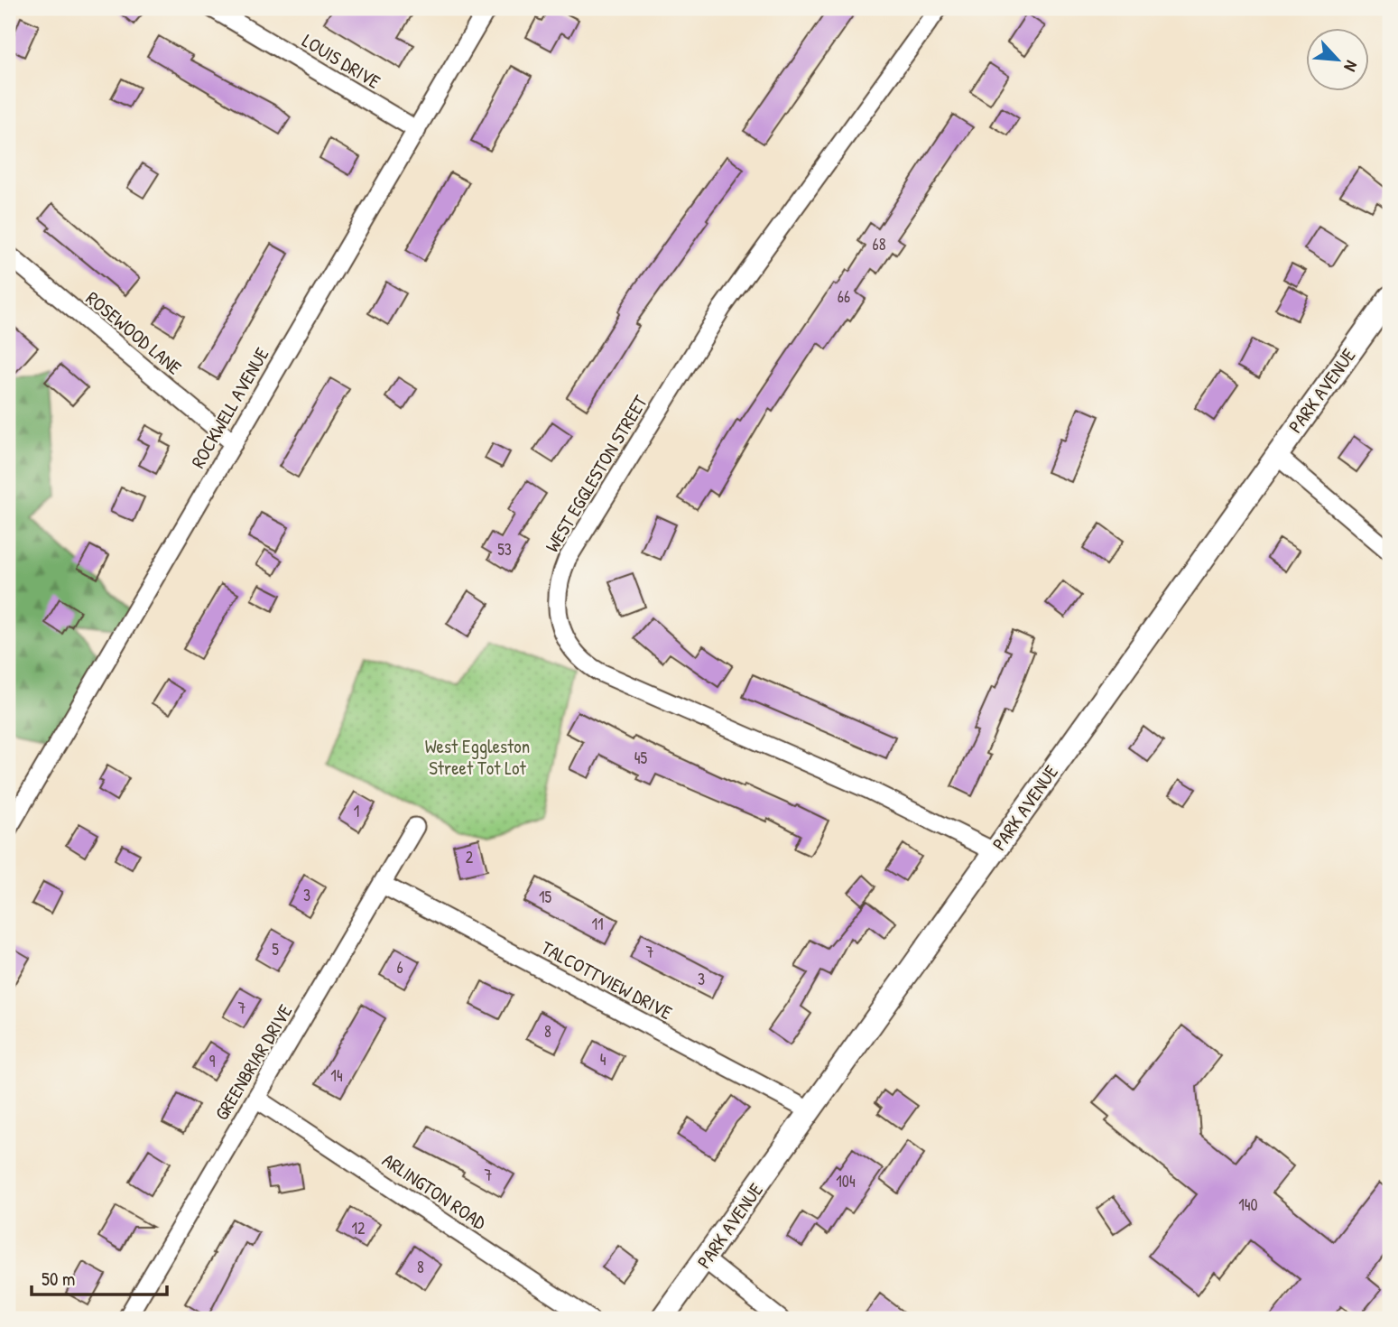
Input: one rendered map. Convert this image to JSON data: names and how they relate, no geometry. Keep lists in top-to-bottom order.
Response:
{
  "streets": {
    "street": [
      "LOUIS DRIVE",
      "ROSEWOOD LANE",
      "PARK AVENUE",
      "ROCKWELL AVENUE",
      "WEST EGGLESTON STREET",
      "TALCOTTVIEW DRIVE",
      "GREENBRIAR DRIVE",
      "ARLINGTON ROAD"
    ]
  },
  "crossings": [
    ["LOUIS DRIVE", "ROCKWELL AVENUE"],
    ["ROSEWOOD LANE", "ROCKWELL AVENUE"],
    ["PARK AVENUE", "WEST EGGLESTON STREET"],
    ["PARK AVENUE", "TALCOTTVIEW DRIVE"],
    ["TALCOTTVIEW DRIVE", "GREENBRIAR DRIVE"],
    ["GREENBRIAR DRIVE", "ARLINGTON ROAD"]
  ],
  "parks": ["West Eggleston Street Tot Lot"],
  "house_numbers": [
    "68",
    "66",
    "53",
    "45",
    "1",
    "2",
    "3",
    "15",
    "11",
    "5",
    "7",
    "6",
    "3",
    "7",
    "8",
    "4",
    "9",
    "14",
    "7",
    "104",
    "140",
    "12",
    "8"
  ],
  "scale_bar": "50 m",
  "north": "bottom right"
}
